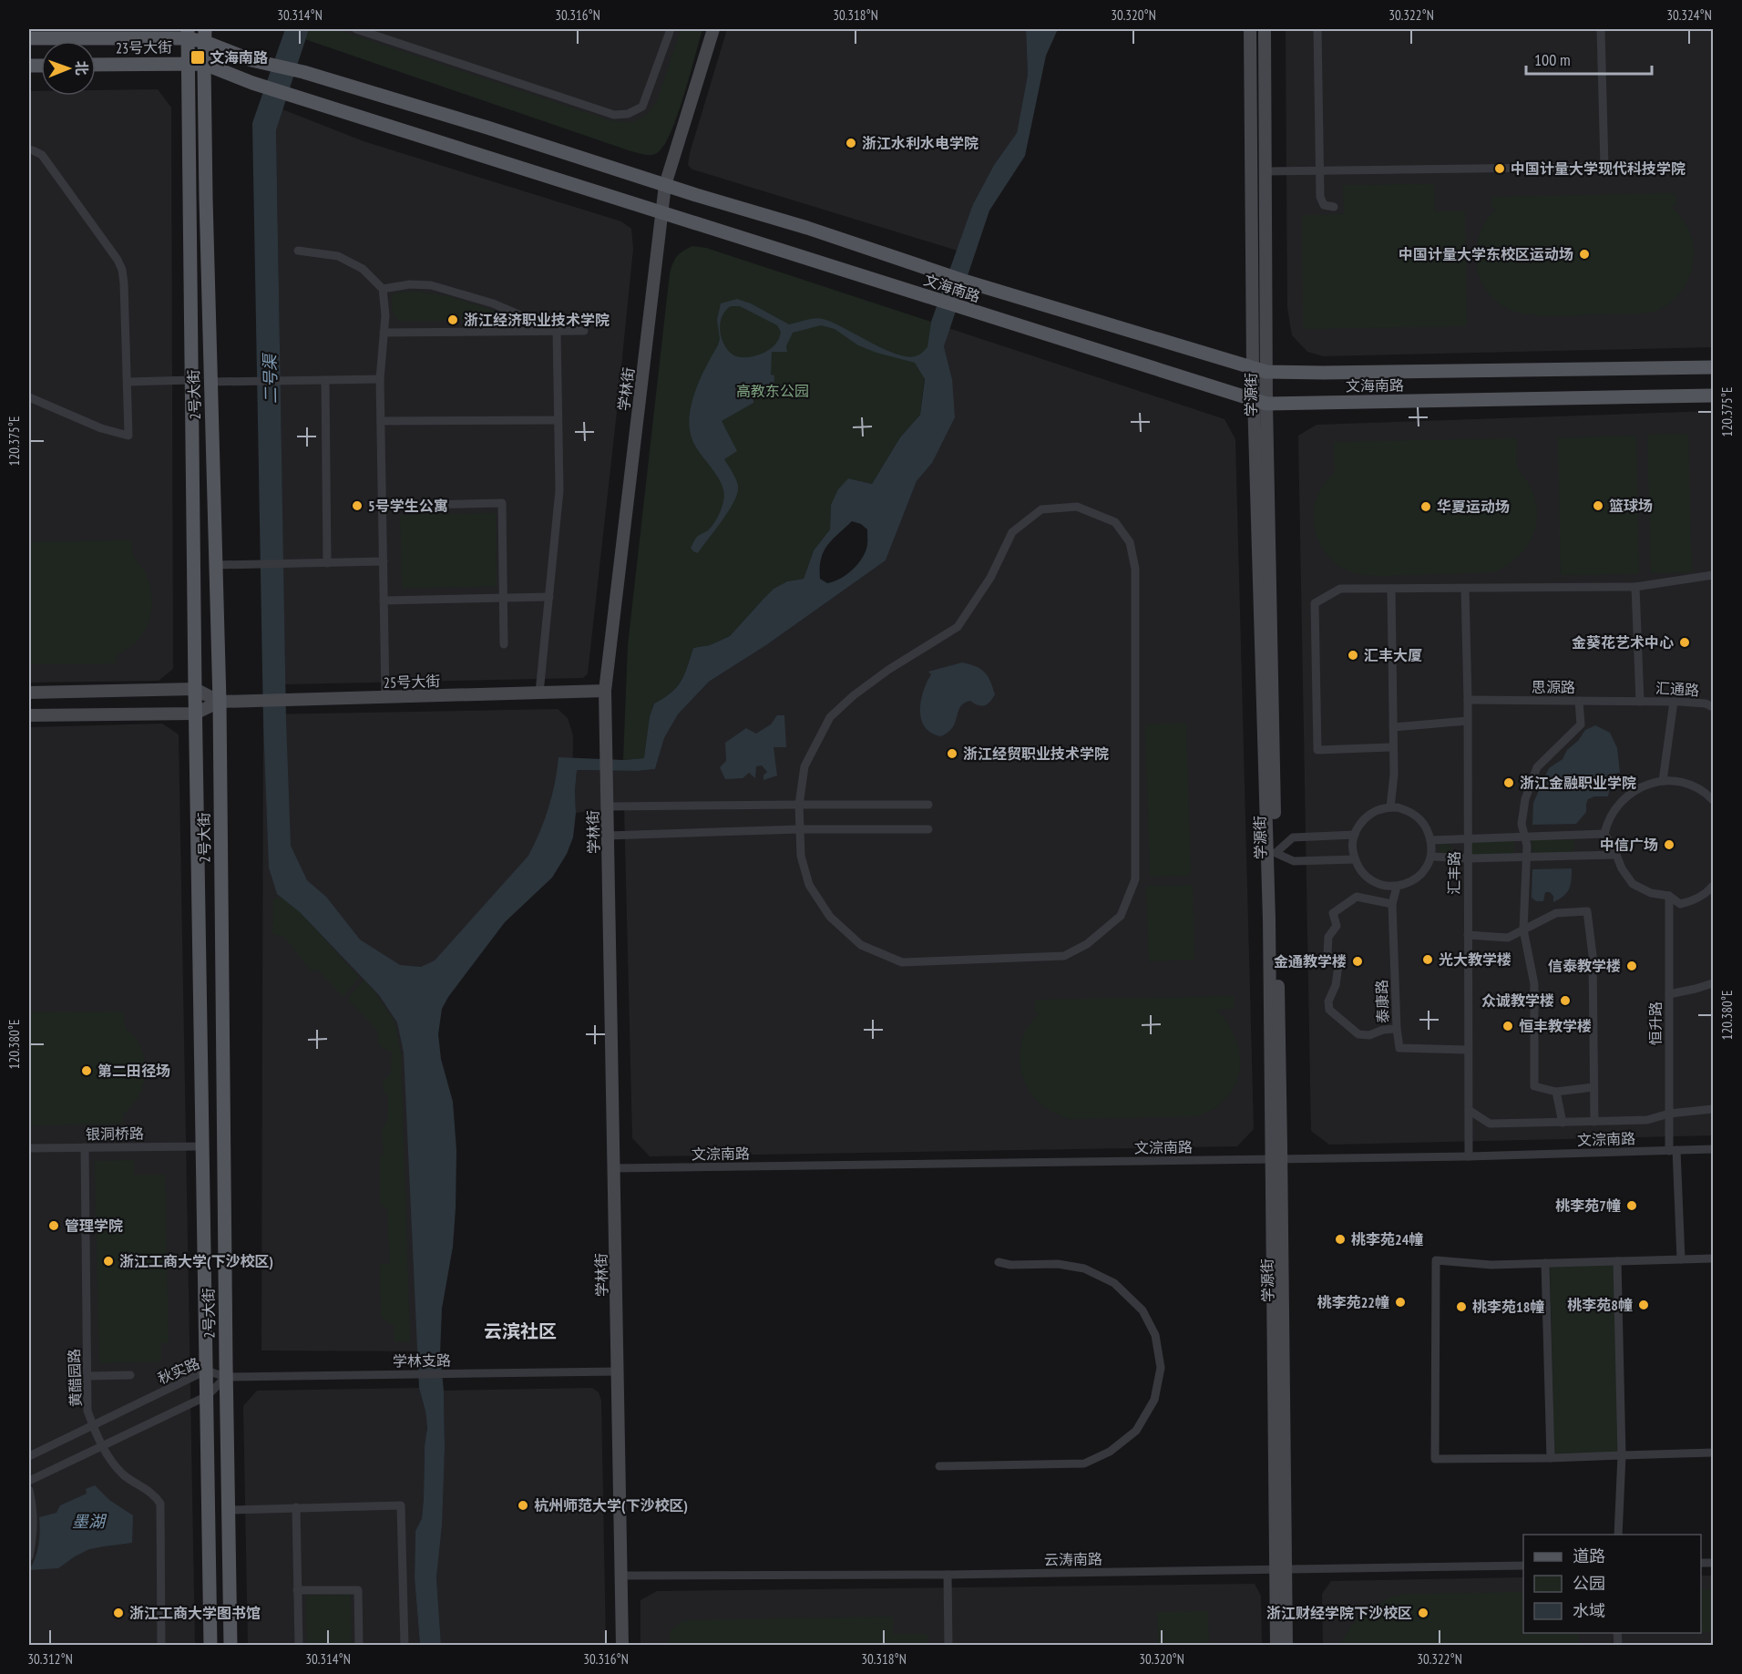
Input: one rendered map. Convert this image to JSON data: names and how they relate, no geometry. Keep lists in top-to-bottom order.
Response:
{
  "streets": {
    "main road": [
      "23号大街",
      "文海南路",
      "学林街",
      "2号大街",
      "学源街",
      "25号大街"
    ],
    "street": [
      "思源路",
      "汇通路",
      "汇丰路",
      "泰康路",
      "恒升路",
      "银洞桥路",
      "文淙南路",
      "学林支路",
      "秋实路",
      "黄醋园路",
      "云涛南路"
    ]
  },
  "crossings": [
    ["23号大街", "文海南路"],
    ["23号大街", "2号大街"],
    ["文海南路", "学林街"],
    ["文海南路", "2号大街"],
    ["文海南路", "学源街"],
    ["学林街", "25号大街"],
    ["学林街", "文淙南路"],
    ["学林街", "学林支路"],
    ["学林街", "云涛南路"],
    ["2号大街", "25号大街"],
    ["2号大街", "银洞桥路"],
    ["2号大街", "学林支路"],
    ["2号大街", "秋实路"],
    ["学源街", "文淙南路"],
    ["学源街", "云涛南路"],
    ["思源路", "汇通路"],
    ["思源路", "汇丰路"],
    ["汇丰路", "泰康路"],
    ["汇丰路", "文淙南路"],
    ["恒升路", "文淙南路"],
    ["银洞桥路", "黄醋园路"],
    ["学林支路", "秋实路"],
    ["秋实路", "黄醋园路"]
  ],
  "districts": ["云滨社区"],
  "water": ["二号渠", "墨湖"],
  "parks": ["高教东公园"],
  "places": {
    "transit": ["文海南路"],
    "other": [
      "浙江水利水电学院",
      "中国计量大学现代科技学院",
      "中国计量大学东校区运动场",
      "浙江经济职业技术学院",
      "5号学生公寓",
      "篮球场",
      "华夏运动场",
      "金葵花艺术中心",
      "汇丰大厦",
      "浙江经贸职业技术学院",
      "浙江金融职业学院",
      "中信广场",
      "光大教学楼",
      "金通教学楼",
      "信泰教学楼",
      "众诚教学楼",
      "恒丰教学楼",
      "第二田径场",
      "桃李苑7幢",
      "管理学院",
      "桃李苑24幢",
      "浙江工商大学(下沙校区)",
      "桃李苑22幢",
      "桃李苑8幢",
      "桃李苑18幢",
      "杭州师范大学(下沙校区)",
      "浙江工商大学图书馆",
      "浙江财经学院下沙校区"
    ]
  },
  "legend": ["道路", "公园", "水域"],
  "scale_bar": "100 m",
  "north": "right",
  "coordinates": [
    "30.314°N",
    "30.316°N",
    "30.318°N",
    "30.320°N",
    "30.322°N",
    "30.324°N",
    "120.375°E",
    "120.380°E",
    "30.312°N"
  ]
}
